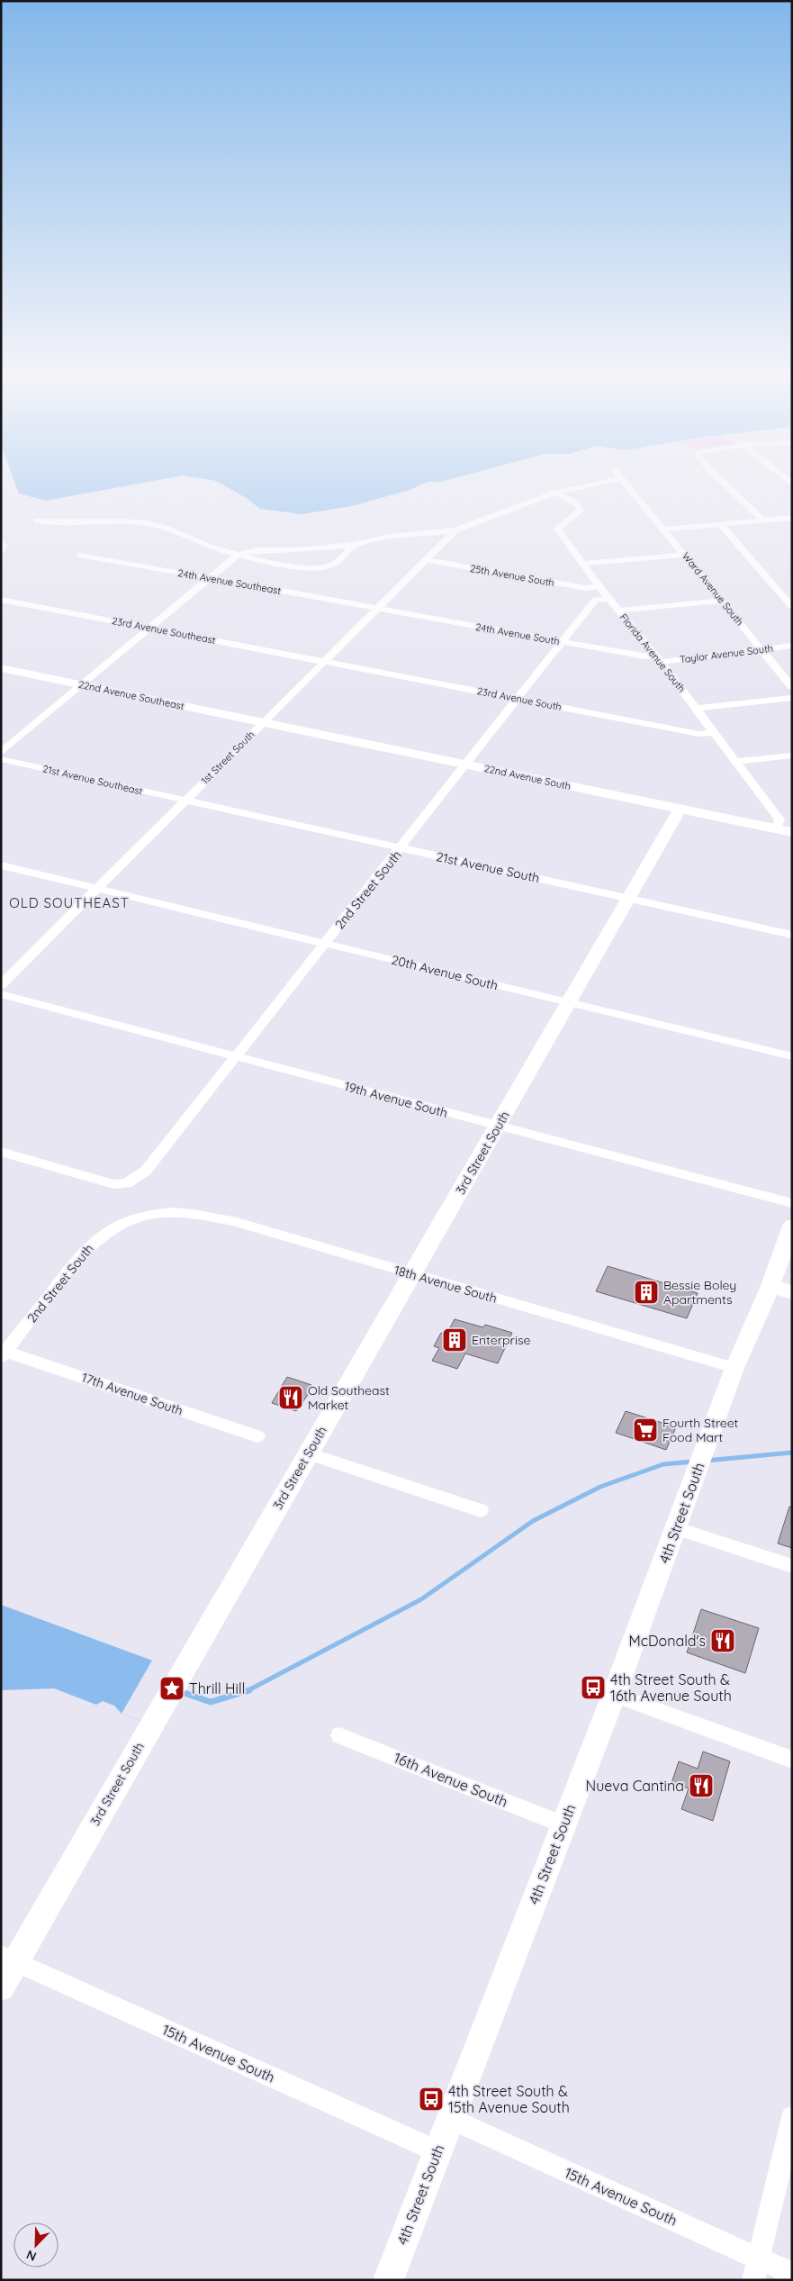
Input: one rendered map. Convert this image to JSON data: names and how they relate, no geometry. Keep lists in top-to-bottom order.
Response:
{
  "streets": {
    "street": [
      "25th Avenue South",
      "24th Avenue Southeast",
      "Ward Avenue South",
      "23rd Avenue Southeast",
      "24th Avenue South",
      "Florida Avenue South",
      "Taylor Avenue South",
      "22nd Avenue Southeast",
      "23rd Avenue South",
      "1st Street South",
      "22nd Avenue South",
      "21st Avenue Southeast",
      "21st Avenue South",
      "2nd Street South",
      "20th Avenue South",
      "19th Avenue South",
      "3rd Street South",
      "18th Avenue South",
      "17th Avenue South",
      "4th Street South",
      "16th Avenue South",
      "15th Avenue South"
    ]
  },
  "crossings": [
    ["25th Avenue South", "Florida Avenue South"],
    ["25th Avenue South", "1st Street South"],
    ["24th Avenue Southeast", "24th Avenue South"],
    ["24th Avenue Southeast", "1st Street South"],
    ["Ward Avenue South", "Florida Avenue South"],
    ["Ward Avenue South", "Taylor Avenue South"],
    ["23rd Avenue Southeast", "23rd Avenue South"],
    ["23rd Avenue Southeast", "1st Street South"],
    ["24th Avenue South", "Florida Avenue South"],
    ["24th Avenue South", "Taylor Avenue South"],
    ["24th Avenue South", "1st Street South"],
    ["24th Avenue South", "2nd Street South"],
    ["Florida Avenue South", "Taylor Avenue South"],
    ["Florida Avenue South", "23rd Avenue South"],
    ["Florida Avenue South", "22nd Avenue South"],
    ["Florida Avenue South", "2nd Street South"],
    ["22nd Avenue Southeast", "1st Street South"],
    ["22nd Avenue Southeast", "22nd Avenue South"],
    ["23rd Avenue South", "1st Street South"],
    ["23rd Avenue South", "2nd Street South"],
    ["1st Street South", "22nd Avenue South"],
    ["1st Street South", "21st Avenue Southeast"],
    ["1st Street South", "21st Avenue South"],
    ["1st Street South", "20th Avenue South"],
    ["22nd Avenue South", "2nd Street South"],
    ["22nd Avenue South", "3rd Street South"],
    ["21st Avenue Southeast", "21st Avenue South"],
    ["21st Avenue South", "2nd Street South"],
    ["21st Avenue South", "3rd Street South"],
    ["2nd Street South", "20th Avenue South"],
    ["2nd Street South", "19th Avenue South"],
    ["2nd Street South", "18th Avenue South"],
    ["2nd Street South", "17th Avenue South"],
    ["20th Avenue South", "3rd Street South"],
    ["19th Avenue South", "3rd Street South"],
    ["3rd Street South", "18th Avenue South"],
    ["3rd Street South", "15th Avenue South"],
    ["18th Avenue South", "4th Street South"],
    ["4th Street South", "16th Avenue South"],
    ["4th Street South", "15th Avenue South"]
  ],
  "districts": ["OLD SOUTHEAST"],
  "places": {
    "building": ["Bessie Boley Apartments", "Enterprise"],
    "restaurant": ["Old Southeast Market", "McDonald's", "Nueva Cantina"],
    "supermarket": ["Fourth Street Food Mart"],
    "bus stop": ["4th Street South & 16th Avenue South", "4th Street South & 15th Avenue South"],
    "place": ["Thrill Hill"]
  },
  "north": "bottom left"
}
